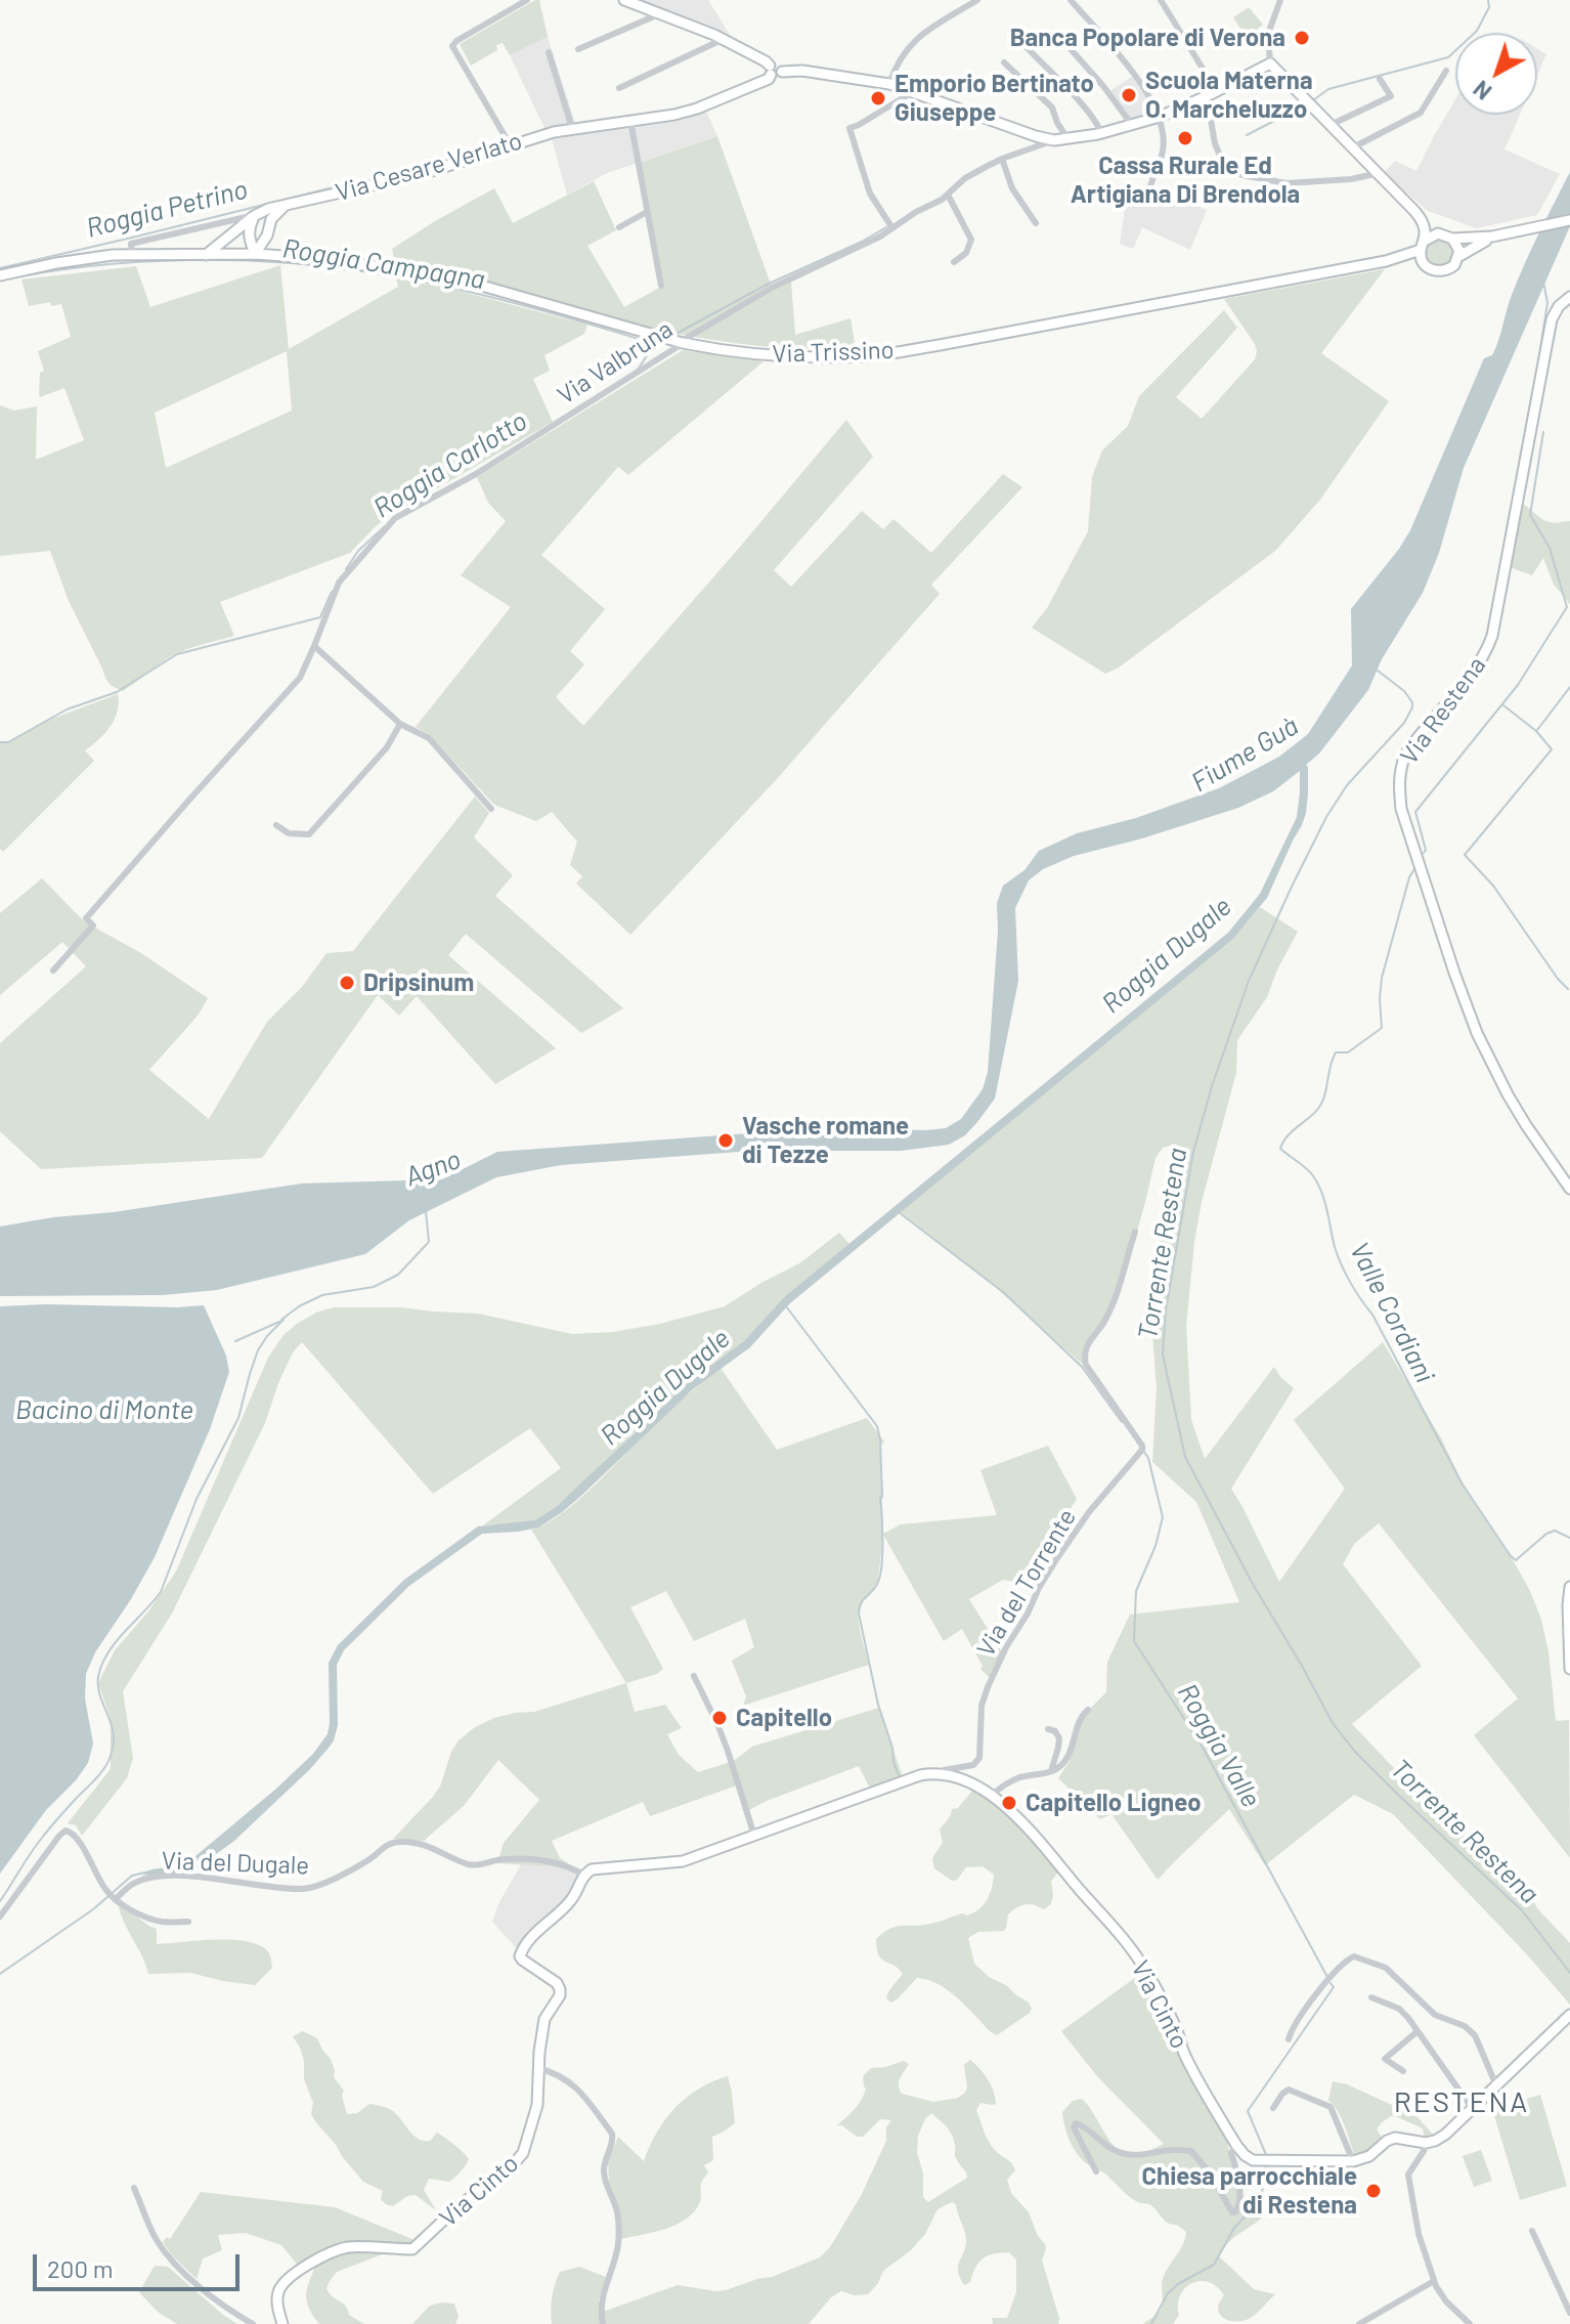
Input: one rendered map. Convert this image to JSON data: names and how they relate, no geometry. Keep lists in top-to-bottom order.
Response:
{
  "streets": {
    "street": [
      "Via Cesare Verlato",
      "Via Trissino",
      "Via Valbruna",
      "Via Restena",
      "Via del Torrente",
      "Via del Dugale",
      "Via Cinto"
    ]
  },
  "crossings": [
    ["Via Cesare Verlato", "Via Trissino"],
    ["Via Trissino", "Via Valbruna"],
    ["Via del Torrente", "Via Cinto"],
    ["Via del Dugale", "Via Cinto"]
  ],
  "districts": ["RESTENA"],
  "water": [
    "Roggia Petrino",
    "Roggia Campagna",
    "Roggia Carlotto",
    "Fiume Guà",
    "Roggia Dugale",
    "Agno",
    "Torrente Restena",
    "Valle Cordiani",
    "Bacino di Monte",
    "Roggia Valle"
  ],
  "places": [
    "Banca Popolare di Verona",
    "Scuola Materna O. Marcheluzzo",
    "Emporio Bertinato Giuseppe",
    "Cassa Rurale Ed Artigiana Di Brendola",
    "Dripsinum",
    "Vasche romane di Tezze",
    "Capitello",
    "Capitello Ligneo",
    "Chiesa parrocchiale di Restena"
  ],
  "scale_bar": "200 m",
  "north": "bottom left"
}
